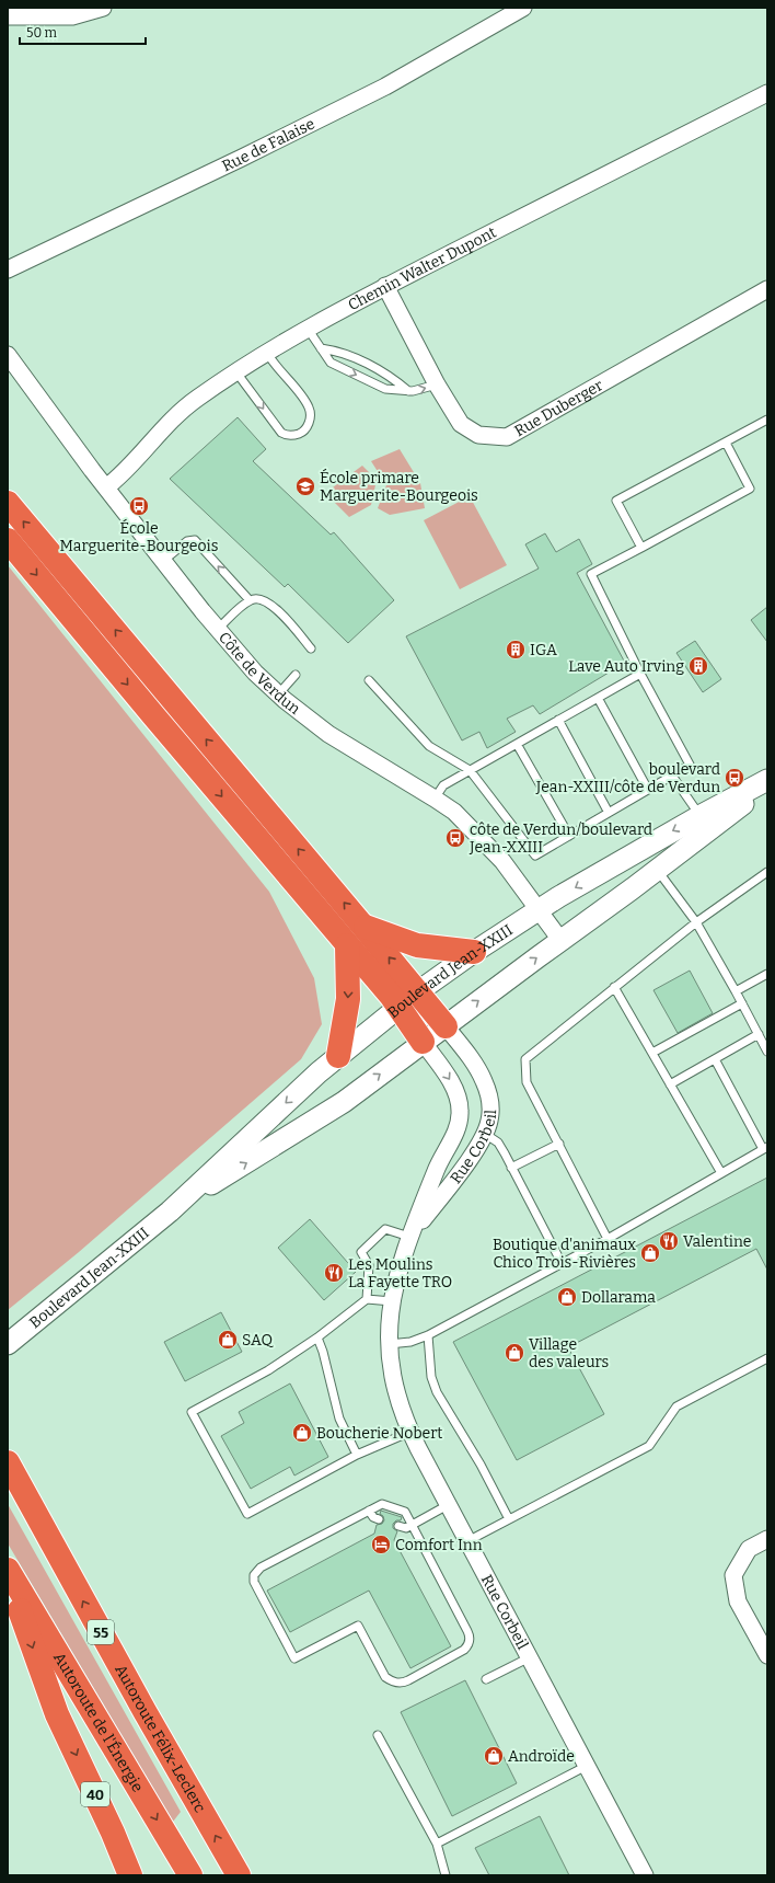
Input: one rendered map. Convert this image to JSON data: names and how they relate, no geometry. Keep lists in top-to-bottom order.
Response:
{
  "streets": {
    "highway": [
      "55",
      "Autoroute de l'Énergie",
      "Autoroute Félix-Leclerc",
      "40"
    ],
    "street": [
      "Rue de Falaise",
      "Chemin Walter Dupont",
      "Rue Duberger",
      "Côte de Verdun",
      "Boulevard Jean-XXIII",
      "Rue Corbeil"
    ]
  },
  "crossings": [
    ["Chemin Walter Dupont", "Rue Duberger"],
    ["Chemin Walter Dupont", "Côte de Verdun"],
    ["Côte de Verdun", "Boulevard Jean-XXIII"],
    ["Boulevard Jean-XXIII", "Rue Corbeil"]
  ],
  "places": {
    "school or university": ["École primare Marguerite-Bourgeois"],
    "bus stop": ["École Marguerite-Bourgeois", "boulevard Jean-XXIII/côte de Verdun", "côte de Verdun/boulevard Jean-XXIII"],
    "building": ["IGA", "Lave Auto Irving"],
    "restaurant": ["Valentine", "Les Moulins La Fayette TRO"],
    "shop": [
      "Boutique d'animaux Chico Trois-Rivières",
      "Dollarama",
      "SAQ",
      "Village des valeurs",
      "Boucherie Nobert",
      "Androïde"
    ],
    "hotel": ["Comfort Inn"]
  },
  "scale_bar": "50 m"
}
